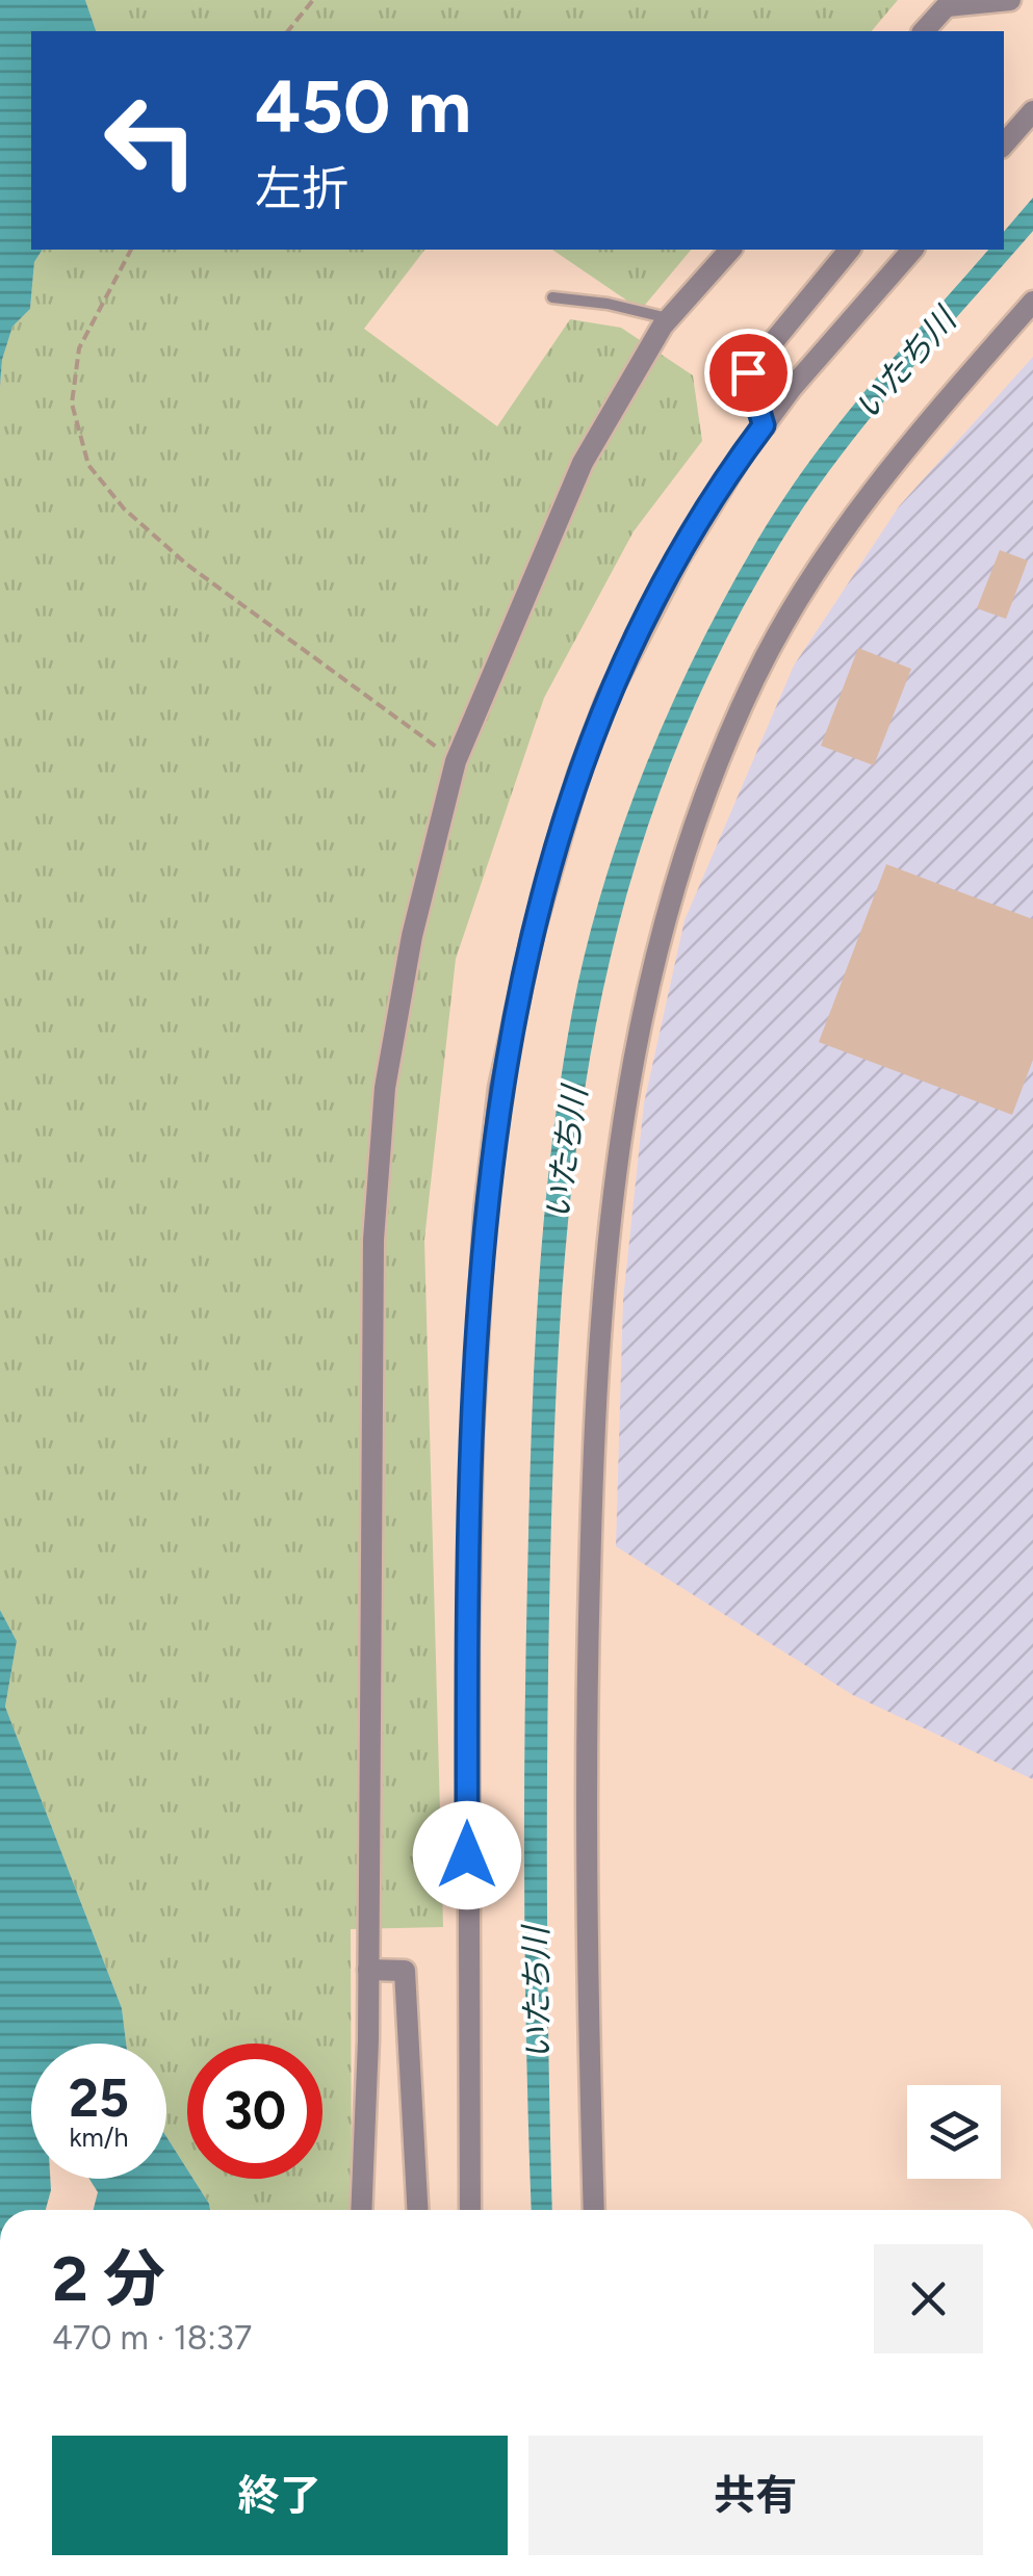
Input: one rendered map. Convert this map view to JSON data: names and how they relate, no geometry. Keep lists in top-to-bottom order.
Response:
{
  "water": ["いたち川"],
  "page": {
    "turn": ["450 m", "左折"],
    "speed": "25 km/h",
    "limit": "30",
    "heading": ["2 分", "470 m · 18:37"],
    "buttons": ["終了", "共有"]
  }
}
